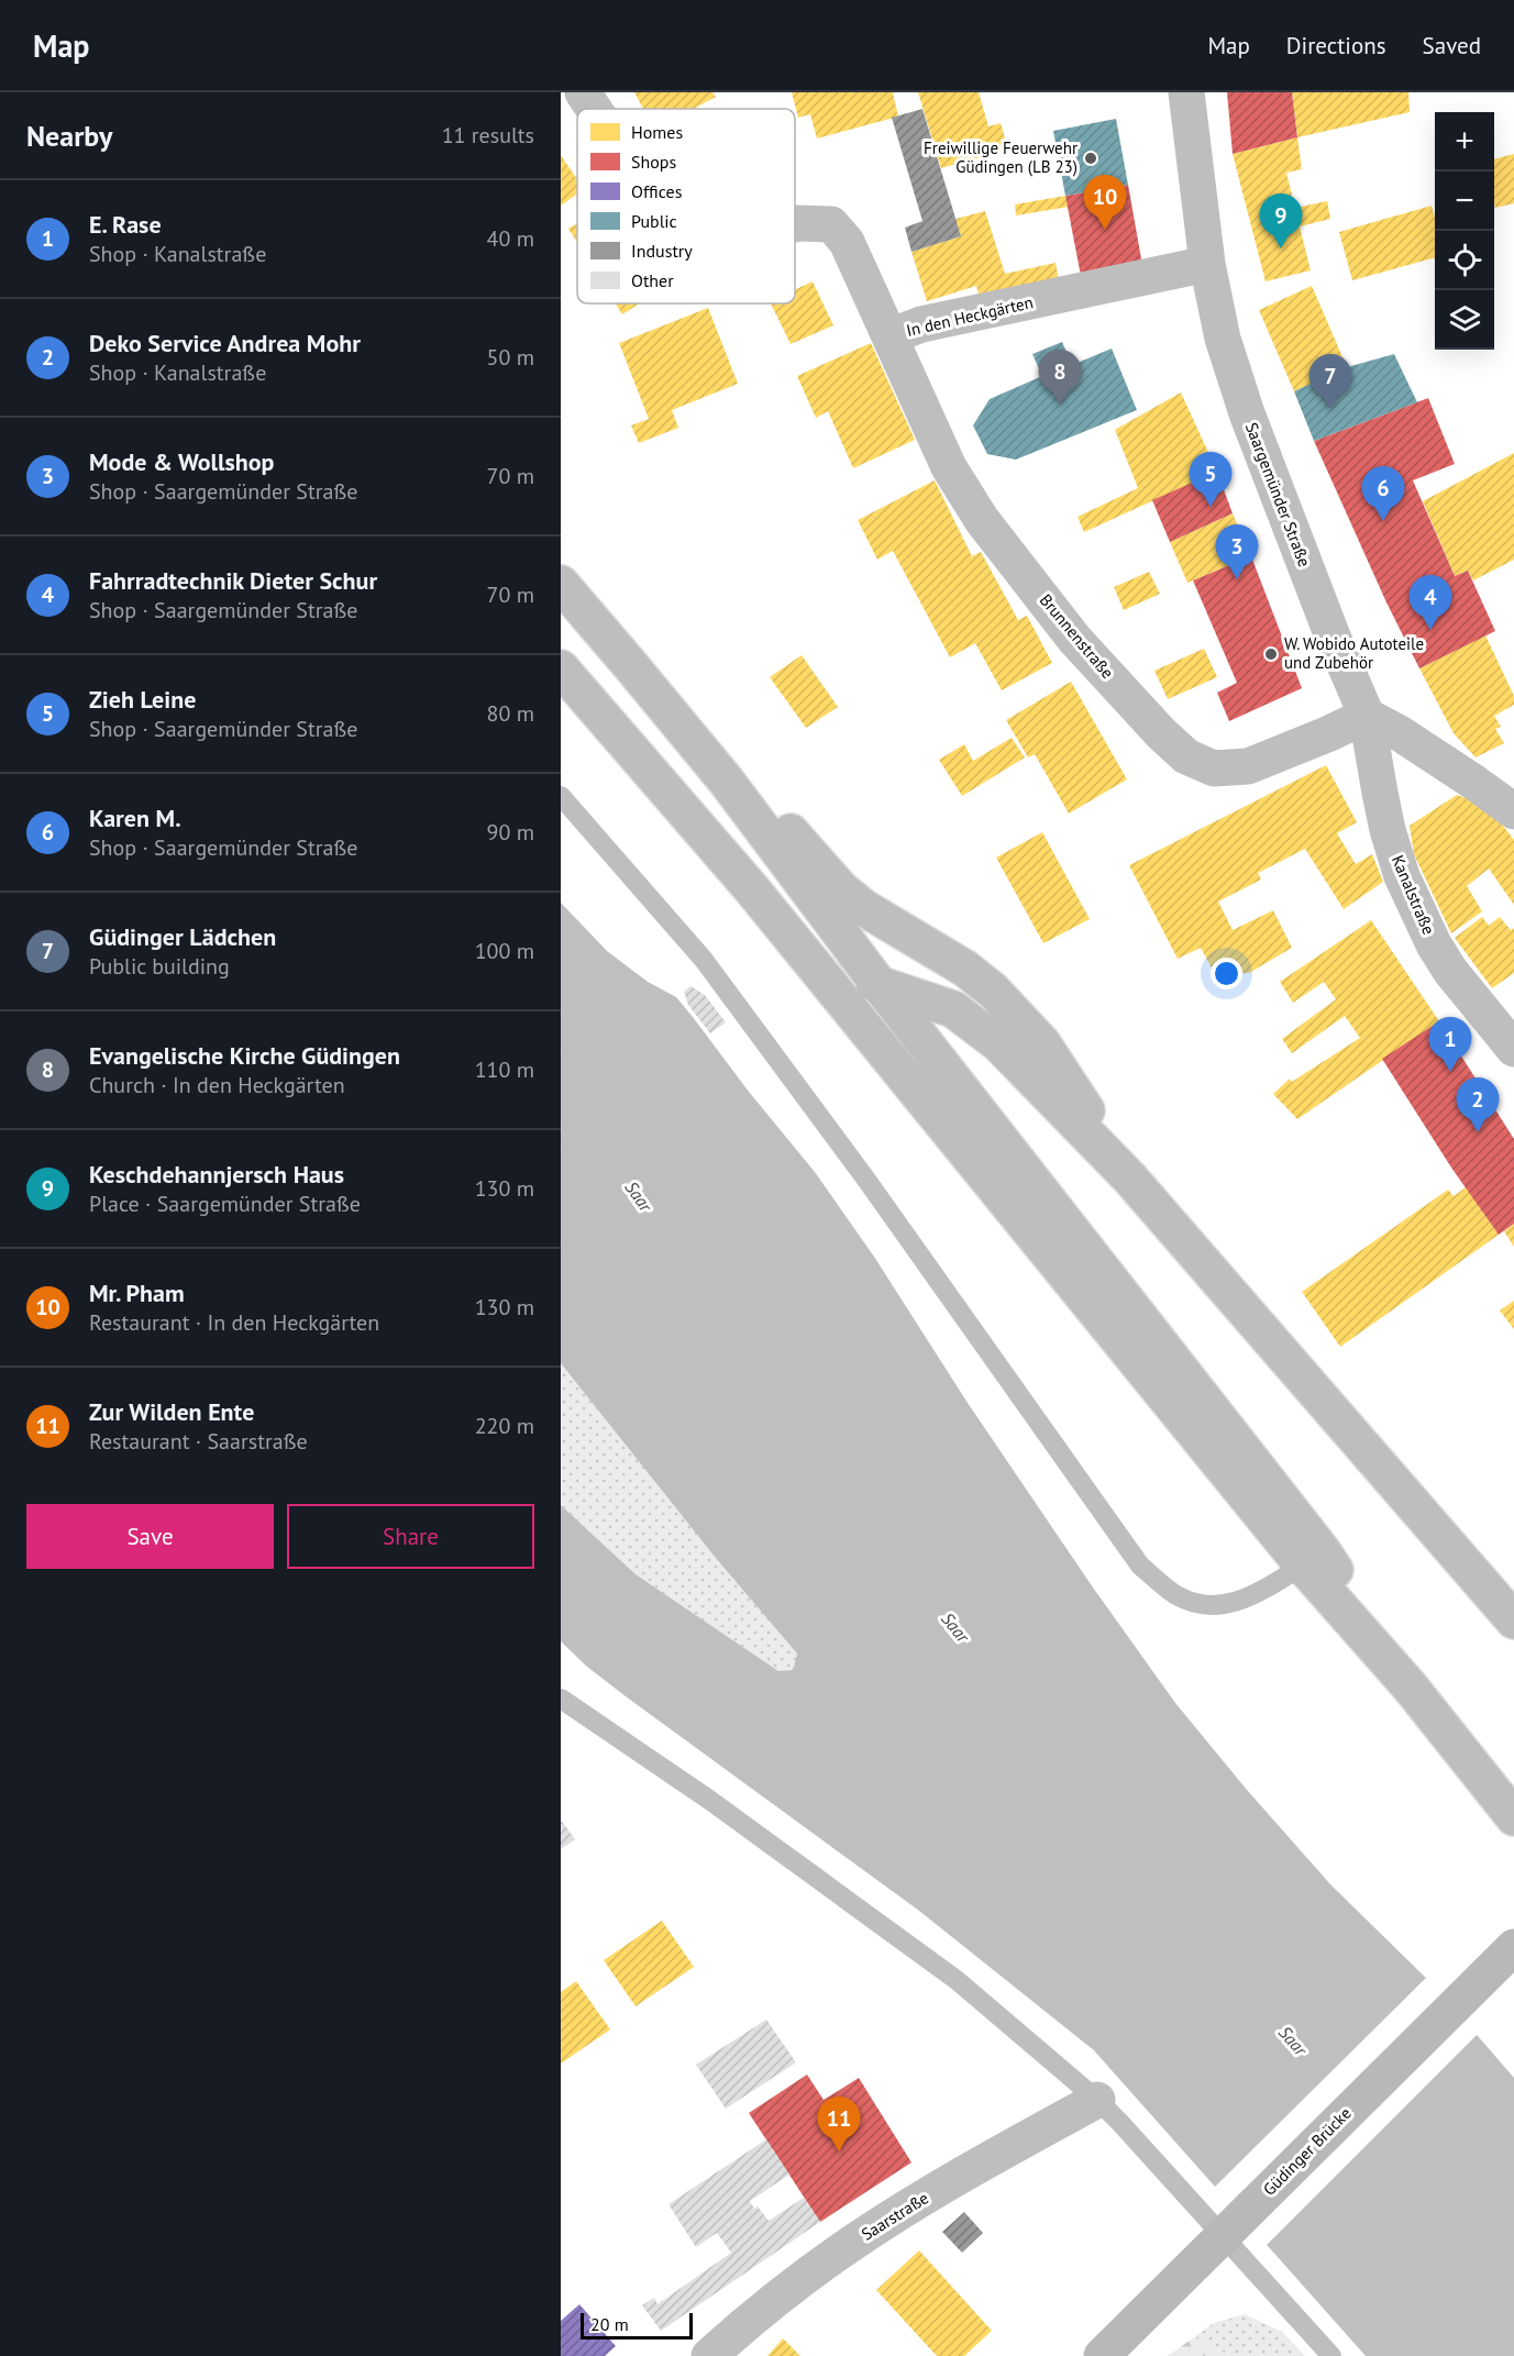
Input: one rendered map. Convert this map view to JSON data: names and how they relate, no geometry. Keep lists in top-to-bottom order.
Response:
{
  "streets": {
    "main road": [
      "In den Heckgärten",
      "Saargemünder Straße",
      "Brunnenstraße",
      "Kanalstraße",
      "Güdinger Brücke",
      "Saarstraße"
    ]
  },
  "crossings": [
    ["In den Heckgärten", "Saargemünder Straße"],
    ["In den Heckgärten", "Brunnenstraße"],
    ["Saargemünder Straße", "Brunnenstraße"],
    ["Saargemünder Straße", "Kanalstraße"],
    ["Brunnenstraße", "Kanalstraße"]
  ],
  "water": ["Saar"],
  "places": ["Freiwillige Feuerwehr Güdingen (LB 23)", "W. Wobido Autoteile und Zubehör"],
  "legend": [
    "Homes",
    "Shops",
    "Offices",
    "Public",
    "Industry",
    "Other"
  ],
  "scale_bar": "20 m",
  "page": {
    "header": "Map",
    "nav": ["Map", "Directions", "Saved"],
    "heading": ["Nearby", "11 results"],
    "map_buttons": ["+", "−"],
    "pins": [
      "10",
      "9",
      "8",
      "7",
      "5",
      "6",
      "3",
      "4",
      "1",
      "2",
      "11"
    ],
    "list": [
      {
        "mark": "1",
        "name": "E. Rase",
        "note": "Shop · Kanalstraße",
        "value": "40 m"
      },
      {
        "mark": "2",
        "name": "Deko Service Andrea Mohr",
        "note": "Shop · Kanalstraße",
        "value": "50 m"
      },
      {
        "mark": "3",
        "name": "Mode & Wollshop",
        "note": "Shop · Saargemünder Straße",
        "value": "70 m"
      },
      {
        "mark": "4",
        "name": "Fahrradtechnik Dieter Schur",
        "note": "Shop · Saargemünder Straße",
        "value": "70 m"
      },
      {
        "mark": "5",
        "name": "Zieh Leine",
        "note": "Shop · Saargemünder Straße",
        "value": "80 m"
      },
      {
        "mark": "6",
        "name": "Karen M.",
        "note": "Shop · Saargemünder Straße",
        "value": "90 m"
      },
      {
        "mark": "7",
        "name": "Güdinger Lädchen",
        "note": "Public building",
        "value": "100 m"
      },
      {
        "mark": "8",
        "name": "Evangelische Kirche Güdingen",
        "note": "Church · In den Heckgärten",
        "value": "110 m"
      },
      {
        "mark": "9",
        "name": "Keschdehannjersch Haus",
        "note": "Place · Saargemünder Straße",
        "value": "130 m"
      },
      {
        "mark": "10",
        "name": "Mr. Pham",
        "note": "Restaurant · In den Heckgärten",
        "value": "130 m"
      },
      {
        "mark": "11",
        "name": "Zur Wilden Ente",
        "note": "Restaurant · Saarstraße",
        "value": "220 m"
      }
    ],
    "buttons": ["Save", "Share"],
    "scale": "20 m"
  }
}
